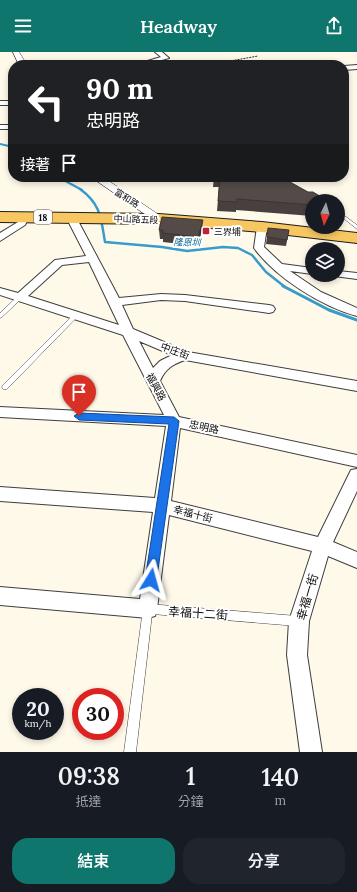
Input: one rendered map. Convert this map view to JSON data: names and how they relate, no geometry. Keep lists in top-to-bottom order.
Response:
{
  "streets": {
    "main road": ["18", "中山路五段"],
    "street": [
      "富和路",
      "中庄街",
      "福興路",
      "忠明路",
      "幸福十街",
      "幸福一街",
      "幸福十二街"
    ]
  },
  "crossings": [
    ["富和路", "中山路五段"],
    ["18", "中山路五段"],
    ["18", "福興路"],
    ["中庄街", "福興路"],
    ["福興路", "忠明路"],
    ["幸福十街", "幸福一街"],
    ["幸福一街", "幸福十二街"]
  ],
  "water": ["隆恩圳"],
  "places": {
    "transit": ["三界埔"]
  },
  "north": "bottom",
  "page": {
    "header": "Headway",
    "turn": ["90 m", "忠明路"],
    "then": "接著",
    "speed": "20 km/h",
    "limit": "30",
    "eta": [
      "09:38",
      "抵達",
      "1",
      "分鐘",
      "140",
      "m"
    ],
    "buttons": ["結束", "分享"]
  }
}
